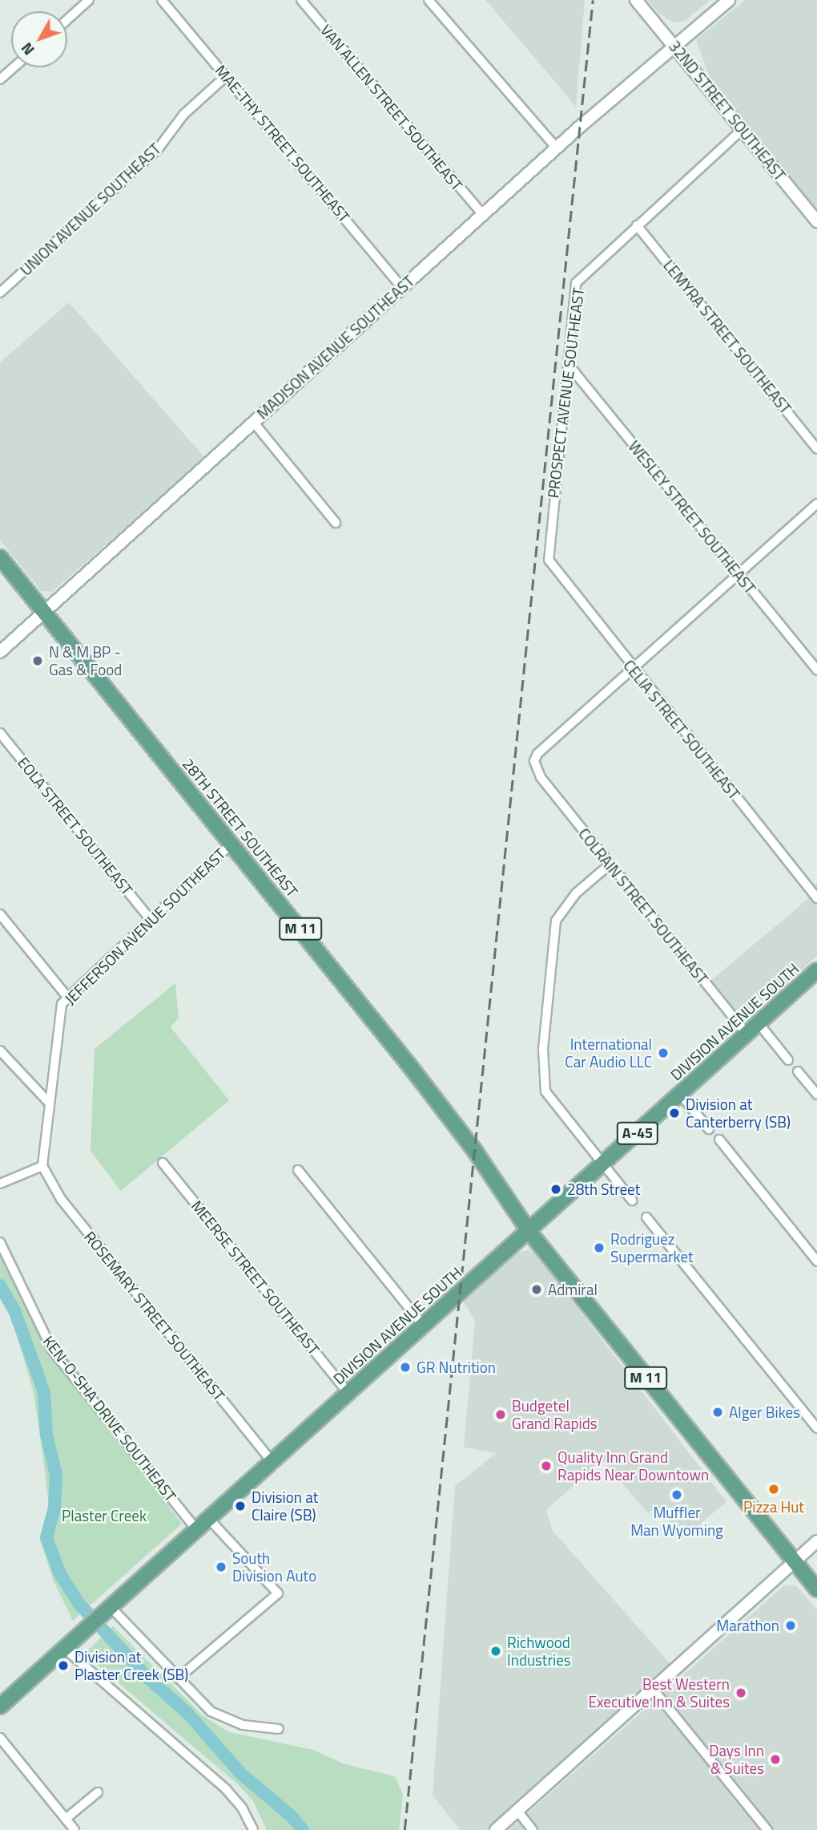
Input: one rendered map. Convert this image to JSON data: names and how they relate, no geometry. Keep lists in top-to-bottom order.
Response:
{
  "streets": {
    "main road": [
      "28TH STREET SOUTHEAST",
      "M 11",
      "DIVISION AVENUE SOUTH",
      "A-45"
    ],
    "street": [
      "VAN ALLEN STREET SOUTHEAST",
      "32ND STREET SOUTHEAST",
      "MAE-THY STREET SOUTHEAST",
      "UNION AVENUE SOUTHEAST",
      "LEMYRA STREET SOUTHEAST",
      "MADISON AVENUE SOUTHEAST",
      "PROSPECT AVENUE SOUTHEAST",
      "WESLEY STREET SOUTHEAST",
      "CELIA STREET SOUTHEAST",
      "EOLA STREET SOUTHEAST",
      "COLRAIN STREET SOUTHEAST",
      "JEFFERSON AVENUE SOUTHEAST",
      "MEERSE STREET SOUTHEAST",
      "ROSEMARY STREET SOUTHEAST",
      "KEN-O-SHA DRIVE SOUTHEAST"
    ]
  },
  "crossings": [
    ["VAN ALLEN STREET SOUTHEAST", "MADISON AVENUE SOUTHEAST"],
    ["32ND STREET SOUTHEAST", "MADISON AVENUE SOUTHEAST"],
    ["32ND STREET SOUTHEAST", "PROSPECT AVENUE SOUTHEAST"],
    ["MAE-THY STREET SOUTHEAST", "UNION AVENUE SOUTHEAST"],
    ["MAE-THY STREET SOUTHEAST", "MADISON AVENUE SOUTHEAST"],
    ["LEMYRA STREET SOUTHEAST", "PROSPECT AVENUE SOUTHEAST"],
    ["MADISON AVENUE SOUTHEAST", "28TH STREET SOUTHEAST"],
    ["PROSPECT AVENUE SOUTHEAST", "WESLEY STREET SOUTHEAST"],
    ["PROSPECT AVENUE SOUTHEAST", "CELIA STREET SOUTHEAST"],
    ["CELIA STREET SOUTHEAST", "COLRAIN STREET SOUTHEAST"],
    ["EOLA STREET SOUTHEAST", "JEFFERSON AVENUE SOUTHEAST"],
    ["28TH STREET SOUTHEAST", "JEFFERSON AVENUE SOUTHEAST"],
    ["28TH STREET SOUTHEAST", "M 11"],
    ["28TH STREET SOUTHEAST", "DIVISION AVENUE SOUTH"],
    ["COLRAIN STREET SOUTHEAST", "DIVISION AVENUE SOUTH"],
    ["JEFFERSON AVENUE SOUTHEAST", "ROSEMARY STREET SOUTHEAST"],
    ["M 11", "DIVISION AVENUE SOUTH"],
    ["DIVISION AVENUE SOUTH", "MEERSE STREET SOUTHEAST"],
    ["DIVISION AVENUE SOUTH", "ROSEMARY STREET SOUTHEAST"],
    ["DIVISION AVENUE SOUTH", "KEN-O-SHA DRIVE SOUTHEAST"]
  ],
  "parks": ["Plaster Creek"],
  "places": [
    "N & M BP - Gas & Food",
    "International Car Audio LLC",
    "Division at Canterberry (SB)",
    "28th Street",
    "Rodriguez Supermarket",
    "Admiral",
    "GR Nutrition",
    "Alger Bikes",
    "Budgetel Grand Rapids",
    "Quality Inn Grand Rapids Near Downtown",
    "Pizza Hut",
    "Muffler Man Wyoming",
    "Division at Claire (SB)",
    "South Division Auto",
    "Marathon",
    "Richwood Industries",
    "Division at Plaster Creek (SB)",
    "Best Western Executive Inn & Suites",
    "Days Inn & Suites"
  ],
  "north": "bottom left"
}
